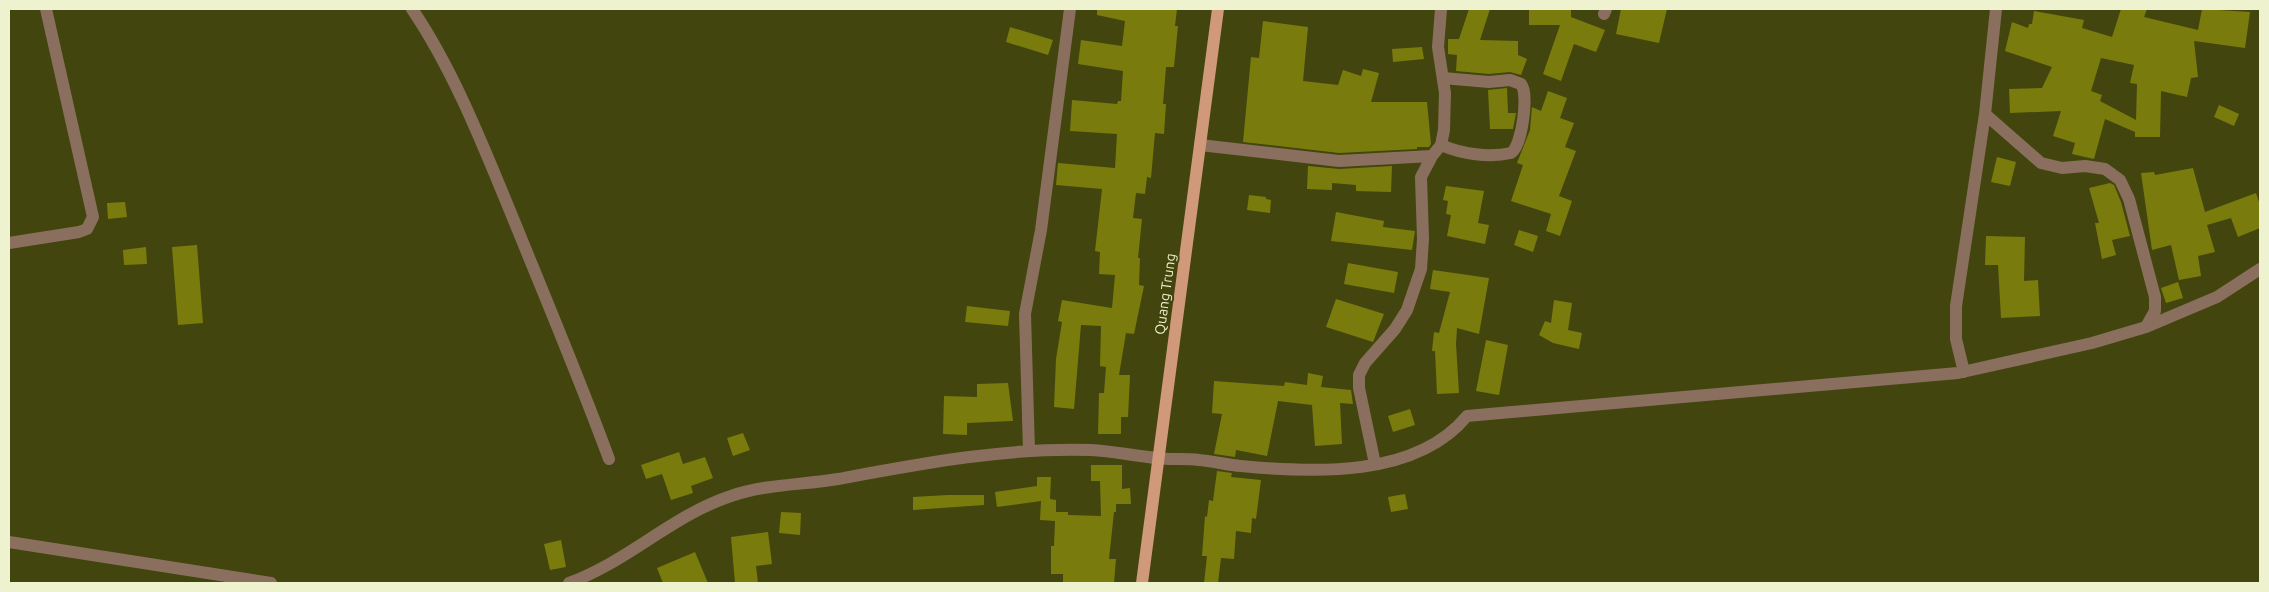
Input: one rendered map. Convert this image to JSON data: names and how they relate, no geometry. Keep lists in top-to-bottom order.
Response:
{
  "streets": {
    "main road": ["Quang Trung"]
  }
}
